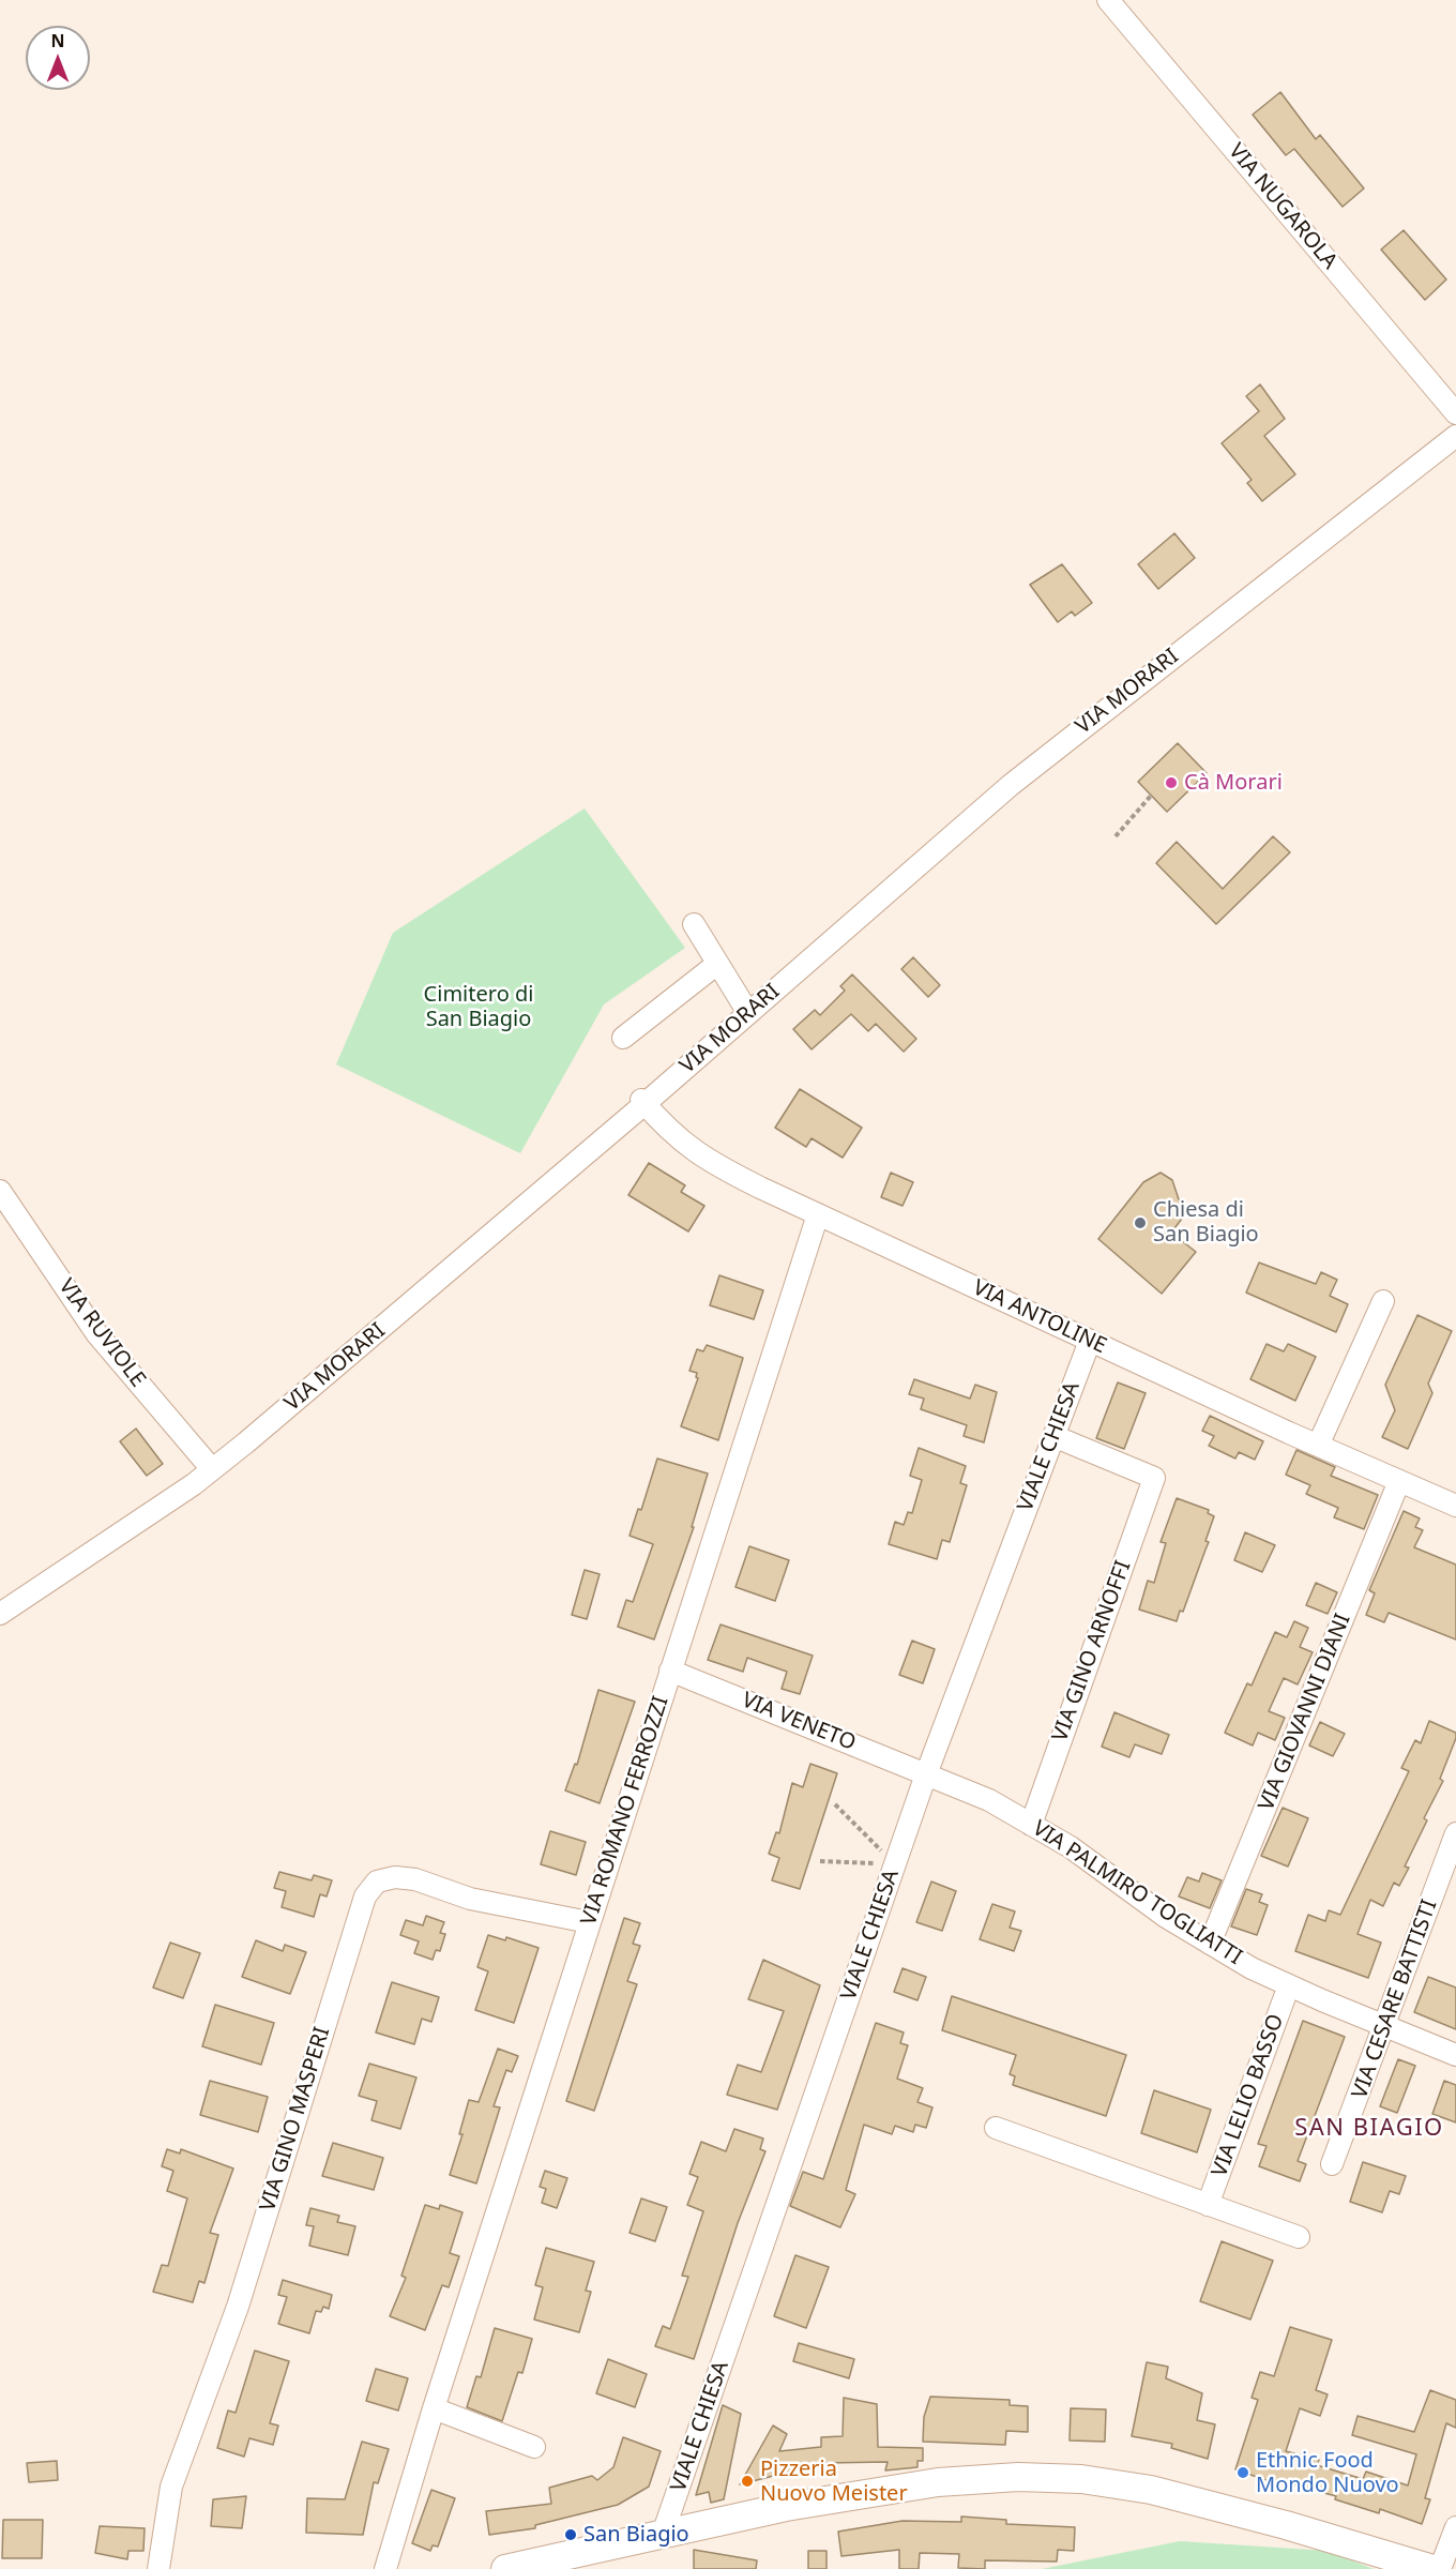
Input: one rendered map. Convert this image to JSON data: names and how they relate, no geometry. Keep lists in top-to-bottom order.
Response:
{
  "streets": {
    "street": [
      "VIA NUGAROLA",
      "VIA MORARI",
      "VIA ANTOLINE",
      "VIA RUVIOLE",
      "VIALE CHIESA",
      "VIA GINO ARNOFFI",
      "VIA GIOVANNI DIANI",
      "VIA VENETO",
      "VIA ROMANO FERROZZI",
      "VIA PALMIRO TOGLIATTI",
      "VIA CESARE BATTISTI",
      "VIA LELIO BASSO",
      "VIA GINO MASPERI"
    ]
  },
  "crossings": [
    ["VIA MORARI", "VIA ANTOLINE"],
    ["VIA MORARI", "VIA RUVIOLE"],
    ["VIA ANTOLINE", "VIALE CHIESA"],
    ["VIA ANTOLINE", "VIA GIOVANNI DIANI"],
    ["VIA ANTOLINE", "VIA ROMANO FERROZZI"],
    ["VIALE CHIESA", "VIA GINO ARNOFFI"],
    ["VIALE CHIESA", "VIA VENETO"],
    ["VIALE CHIESA", "VIA PALMIRO TOGLIATTI"],
    ["VIA GINO ARNOFFI", "VIA PALMIRO TOGLIATTI"],
    ["VIA GIOVANNI DIANI", "VIA PALMIRO TOGLIATTI"],
    ["VIA VENETO", "VIA ROMANO FERROZZI"],
    ["VIA VENETO", "VIA PALMIRO TOGLIATTI"],
    ["VIA ROMANO FERROZZI", "VIA GINO MASPERI"],
    ["VIA PALMIRO TOGLIATTI", "VIA CESARE BATTISTI"],
    ["VIA PALMIRO TOGLIATTI", "VIA LELIO BASSO"]
  ],
  "districts": ["SAN BIAGIO"],
  "parks": ["Cimitero di San Biagio"],
  "places": [
    "Cà Morari",
    "Chiesa di San Biagio",
    "Ethnic Food Mondo Nuovo",
    "Pizzeria Nuovo Meister",
    "San Biagio"
  ],
  "north": "top"
}
